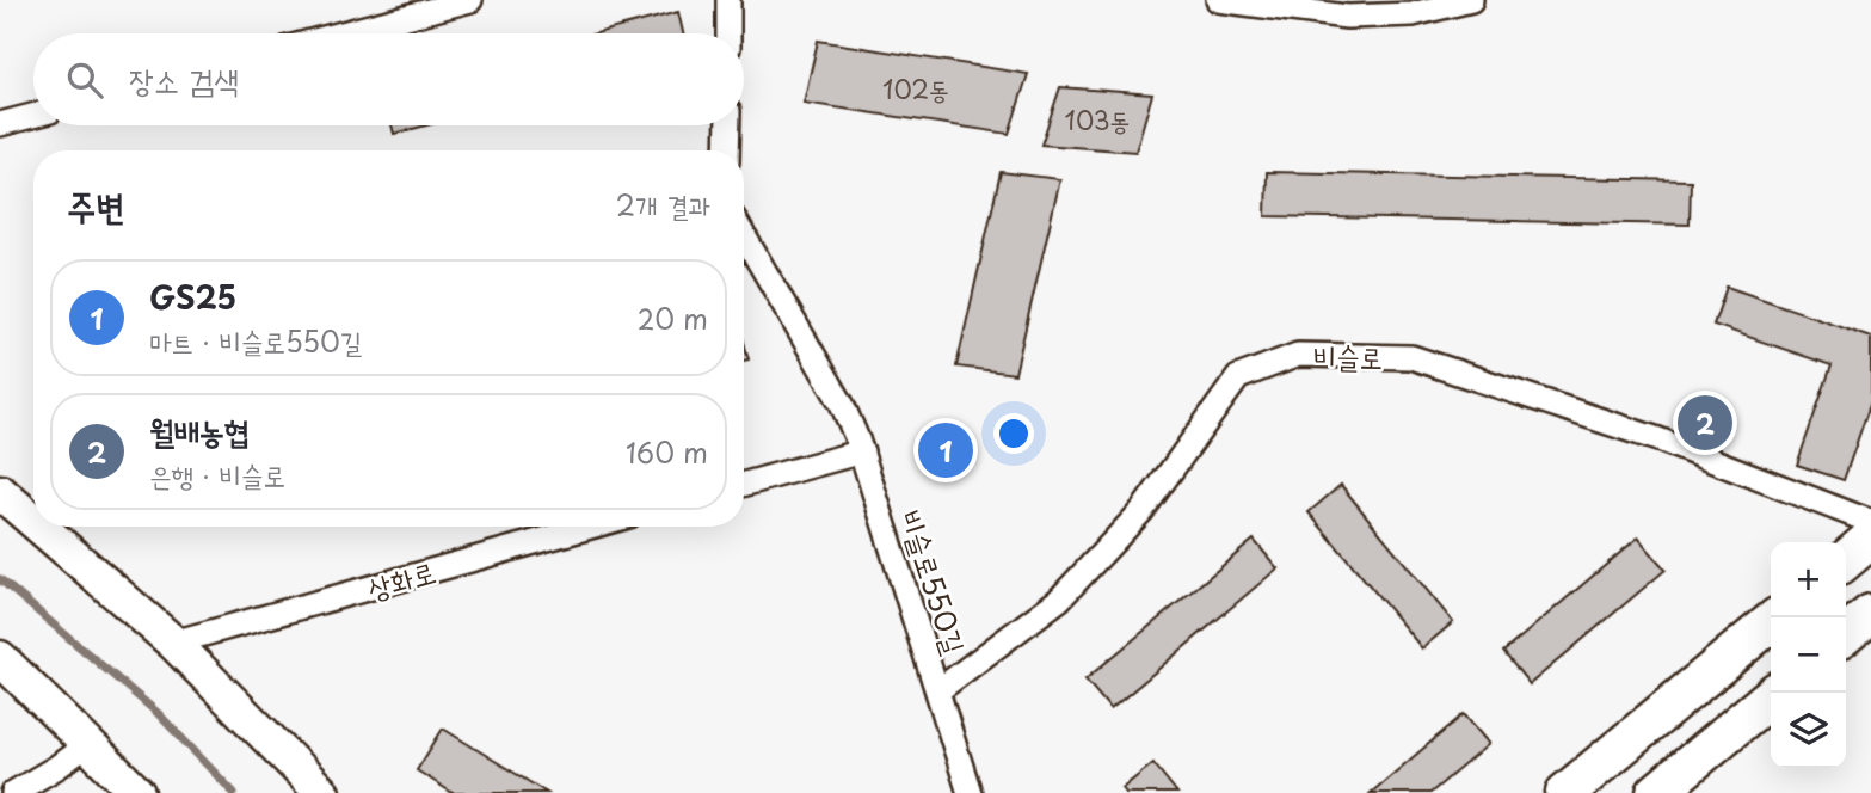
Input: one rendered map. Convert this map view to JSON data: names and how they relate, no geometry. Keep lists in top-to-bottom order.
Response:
{
  "streets": {
    "street": ["비슬로", "상화로", "비슬로550길"]
  },
  "crossings": [
    ["비슬로", "비슬로550길"]
  ],
  "house_numbers": ["102동", "103동"],
  "page": {
    "search": "장소 검색",
    "heading": ["주변", "2개 결과"],
    "list": [
      {
        "mark": "1",
        "name": "GS25",
        "note": "마트 · 비슬로550길",
        "value": "20 m"
      },
      {
        "mark": "2",
        "name": "월배농협",
        "note": "은행 · 비슬로",
        "value": "160 m"
      }
    ],
    "pins": ["2", "1"],
    "map_buttons": ["+", "−"]
  }
}
